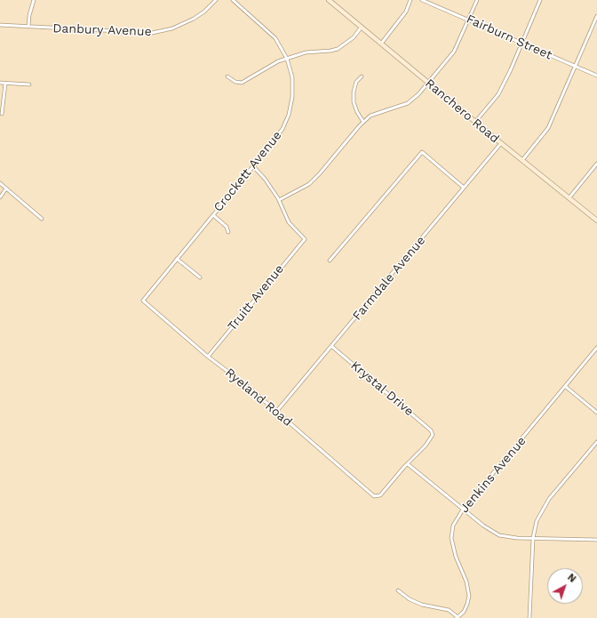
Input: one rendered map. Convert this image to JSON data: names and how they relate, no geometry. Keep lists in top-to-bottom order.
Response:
{
  "streets": {
    "main road": ["Ranchero Road"],
    "street": [
      "Danbury Avenue",
      "Fairburn Street",
      "Crockett Avenue",
      "Farmdale Avenue",
      "Truitt Avenue",
      "Krystal Drive",
      "Ryeland Road",
      "Jenkins Avenue"
    ]
  },
  "crossings": [
    ["Ranchero Road", "Farmdale Avenue"],
    ["Crockett Avenue", "Ryeland Road"],
    ["Farmdale Avenue", "Krystal Drive"],
    ["Farmdale Avenue", "Ryeland Road"],
    ["Truitt Avenue", "Ryeland Road"],
    ["Krystal Drive", "Ryeland Road"]
  ],
  "north": "top right"
}
